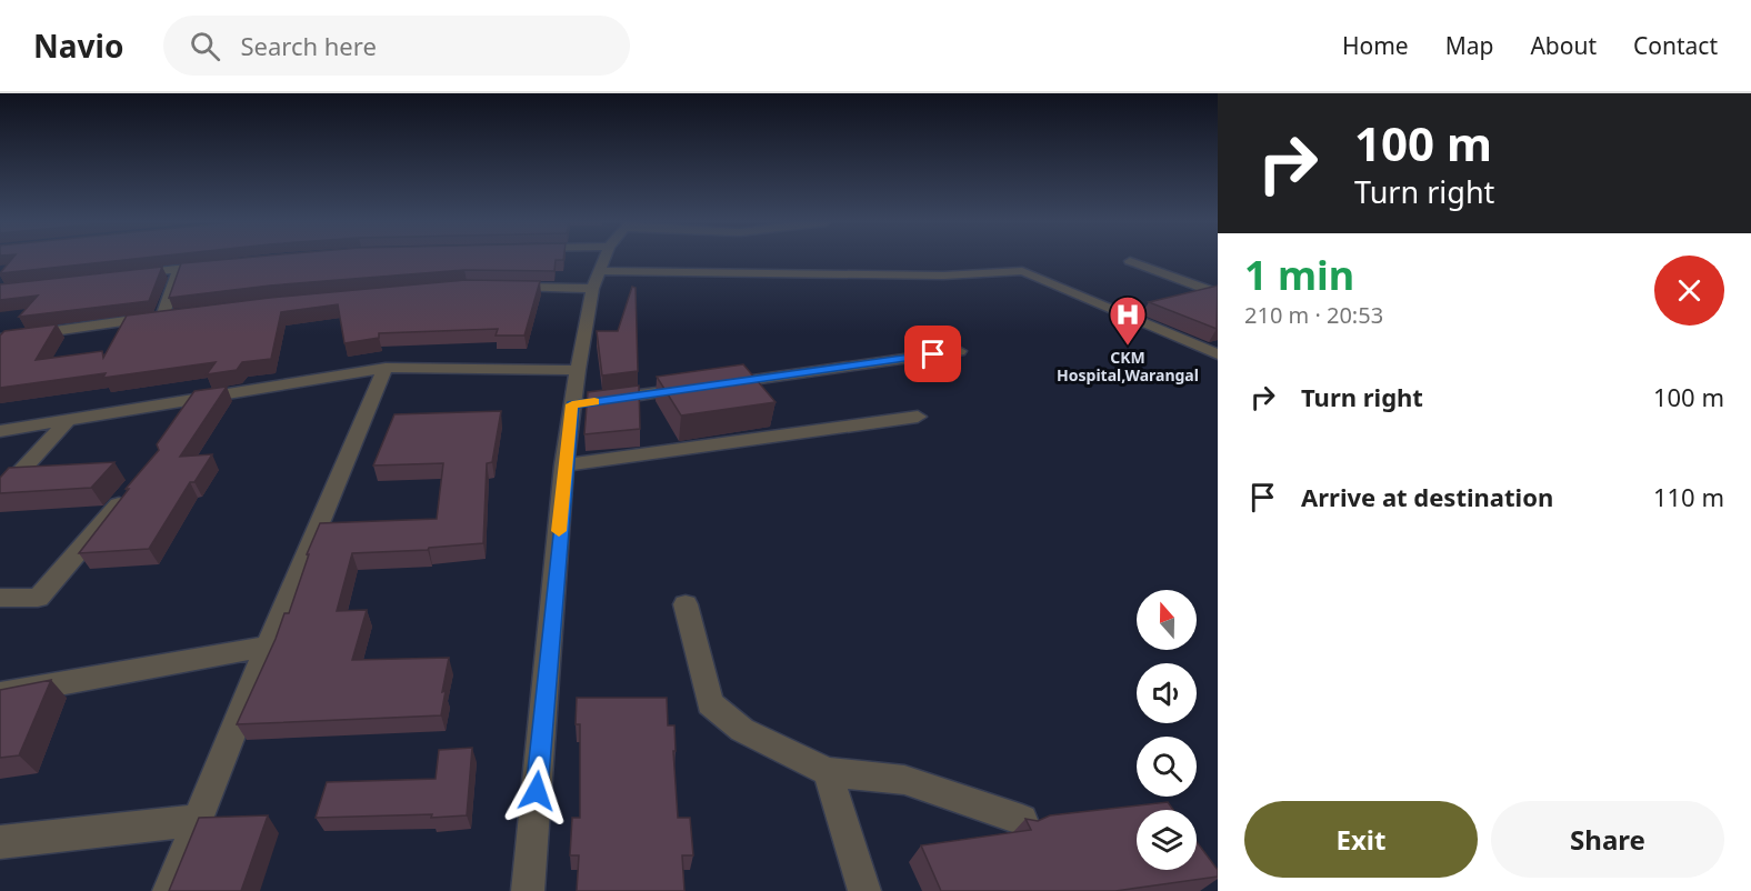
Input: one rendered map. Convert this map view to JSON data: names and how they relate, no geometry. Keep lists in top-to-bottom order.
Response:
{
  "places": {
    "hospital": ["CKM Hospital,Warangal"]
  },
  "north": "top",
  "page": {
    "header": "Navio",
    "search": "Search here",
    "nav": [
      "Home",
      "Map",
      "About",
      "Contact"
    ],
    "turn": ["100 m", "Turn right"],
    "heading": ["1 min", "210 m · 20:53"],
    "list": [
      {
        "name": "Turn right",
        "value": "100 m"
      },
      {
        "name": "Arrive at destination",
        "value": "110 m"
      }
    ],
    "buttons": ["Exit", "Share"]
  }
}
